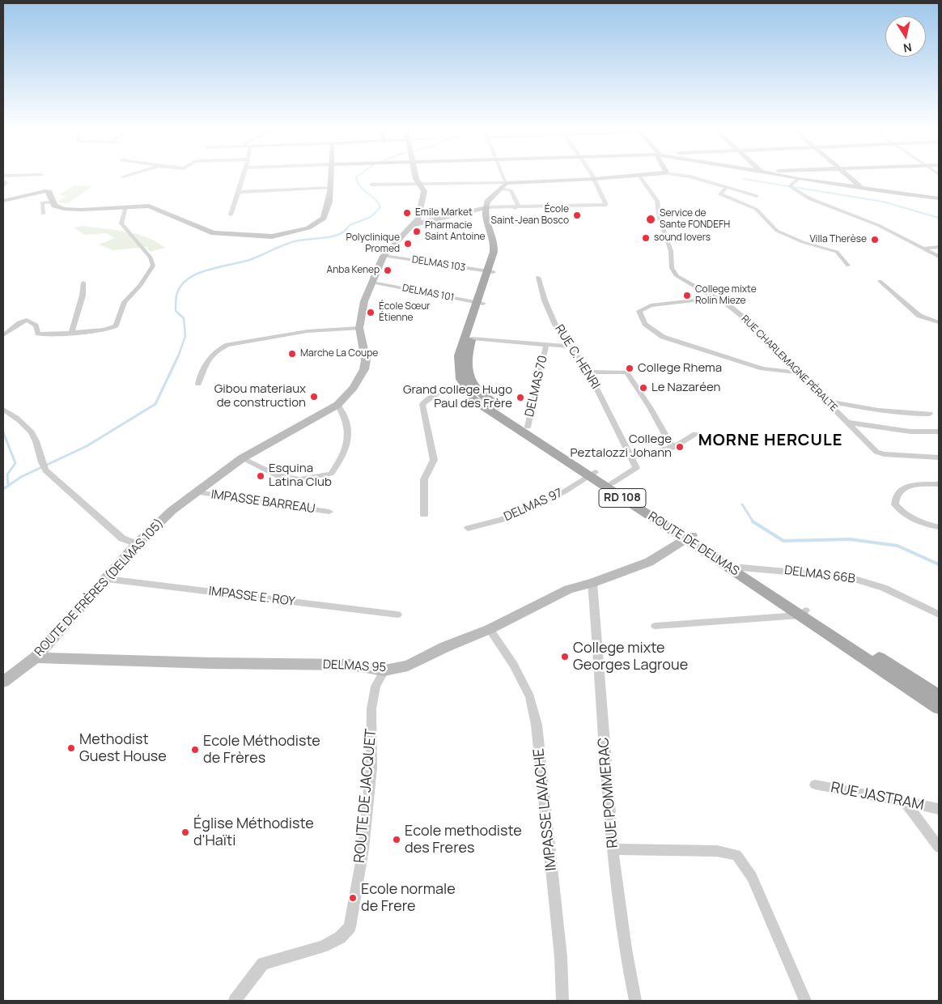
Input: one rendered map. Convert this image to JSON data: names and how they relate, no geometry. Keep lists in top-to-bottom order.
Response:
{
  "streets": {
    "main road": ["RD 108", "ROUTE DE DELMAS"],
    "street": [
      "DELMAS 103",
      "DELMAS 101",
      "RUE C. HENRI",
      "RUE CHARLEMAGNE PÉRALTE",
      "DELMAS 70",
      "IMPASSE BARREAU",
      "DELMAS 97",
      "DELMAS 66B",
      "ROUTE DE FRÈRES (DELMAS 105)",
      "IMPASSE E. ROY",
      "DELMAS 95",
      "RUE POMMERAC",
      "ROUTE DE JACQUET",
      "RUE JASTRAM",
      "IMPASSE LAVACHE"
    ]
  },
  "crossings": [
    ["DELMAS 103", "ROUTE DE DELMAS"],
    ["DELMAS 103", "ROUTE DE FRÈRES (DELMAS 105)"],
    ["DELMAS 101", "ROUTE DE DELMAS"],
    ["DELMAS 101", "ROUTE DE FRÈRES (DELMAS 105)"],
    ["DELMAS 70", "ROUTE DE DELMAS"],
    ["IMPASSE BARREAU", "ROUTE DE FRÈRES (DELMAS 105)"],
    ["DELMAS 97", "ROUTE DE DELMAS"],
    ["ROUTE DE DELMAS", "DELMAS 66B"],
    ["ROUTE DE DELMAS", "DELMAS 95"],
    ["ROUTE DE FRÈRES (DELMAS 105)", "IMPASSE E. ROY"],
    ["ROUTE DE FRÈRES (DELMAS 105)", "DELMAS 95"],
    ["DELMAS 95", "RUE POMMERAC"],
    ["DELMAS 95", "ROUTE DE JACQUET"],
    ["DELMAS 95", "IMPASSE LAVACHE"]
  ],
  "districts": ["MORNE HERCULE"],
  "places": [
    "Emile Market",
    "École Saint-Jean Bosco",
    "Service de Sante FONDEFH",
    "Pharmacie Saint Antoine",
    "sound lovers",
    "Villa Therèse",
    "Polyclinique Promed",
    "Anba Kenep",
    "College mixte Rolin Mieze",
    "École Sœur Étienne",
    "Marche La Coupe",
    "College Rhema",
    "Le Nazaréen",
    "Gibou materiaux de construction",
    "Grand college Hugo Paul des Frère",
    "College Peztalozzi Johann",
    "Esquina Latina Club",
    "College mixte Georges Lagroue",
    "Methodist Guest House",
    "Ecole Méthodiste de Frères",
    "Église Méthodiste d'Haïti",
    "Ecole methodiste des Freres",
    "Ecole normale de Frere"
  ],
  "north": "bottom"
}
